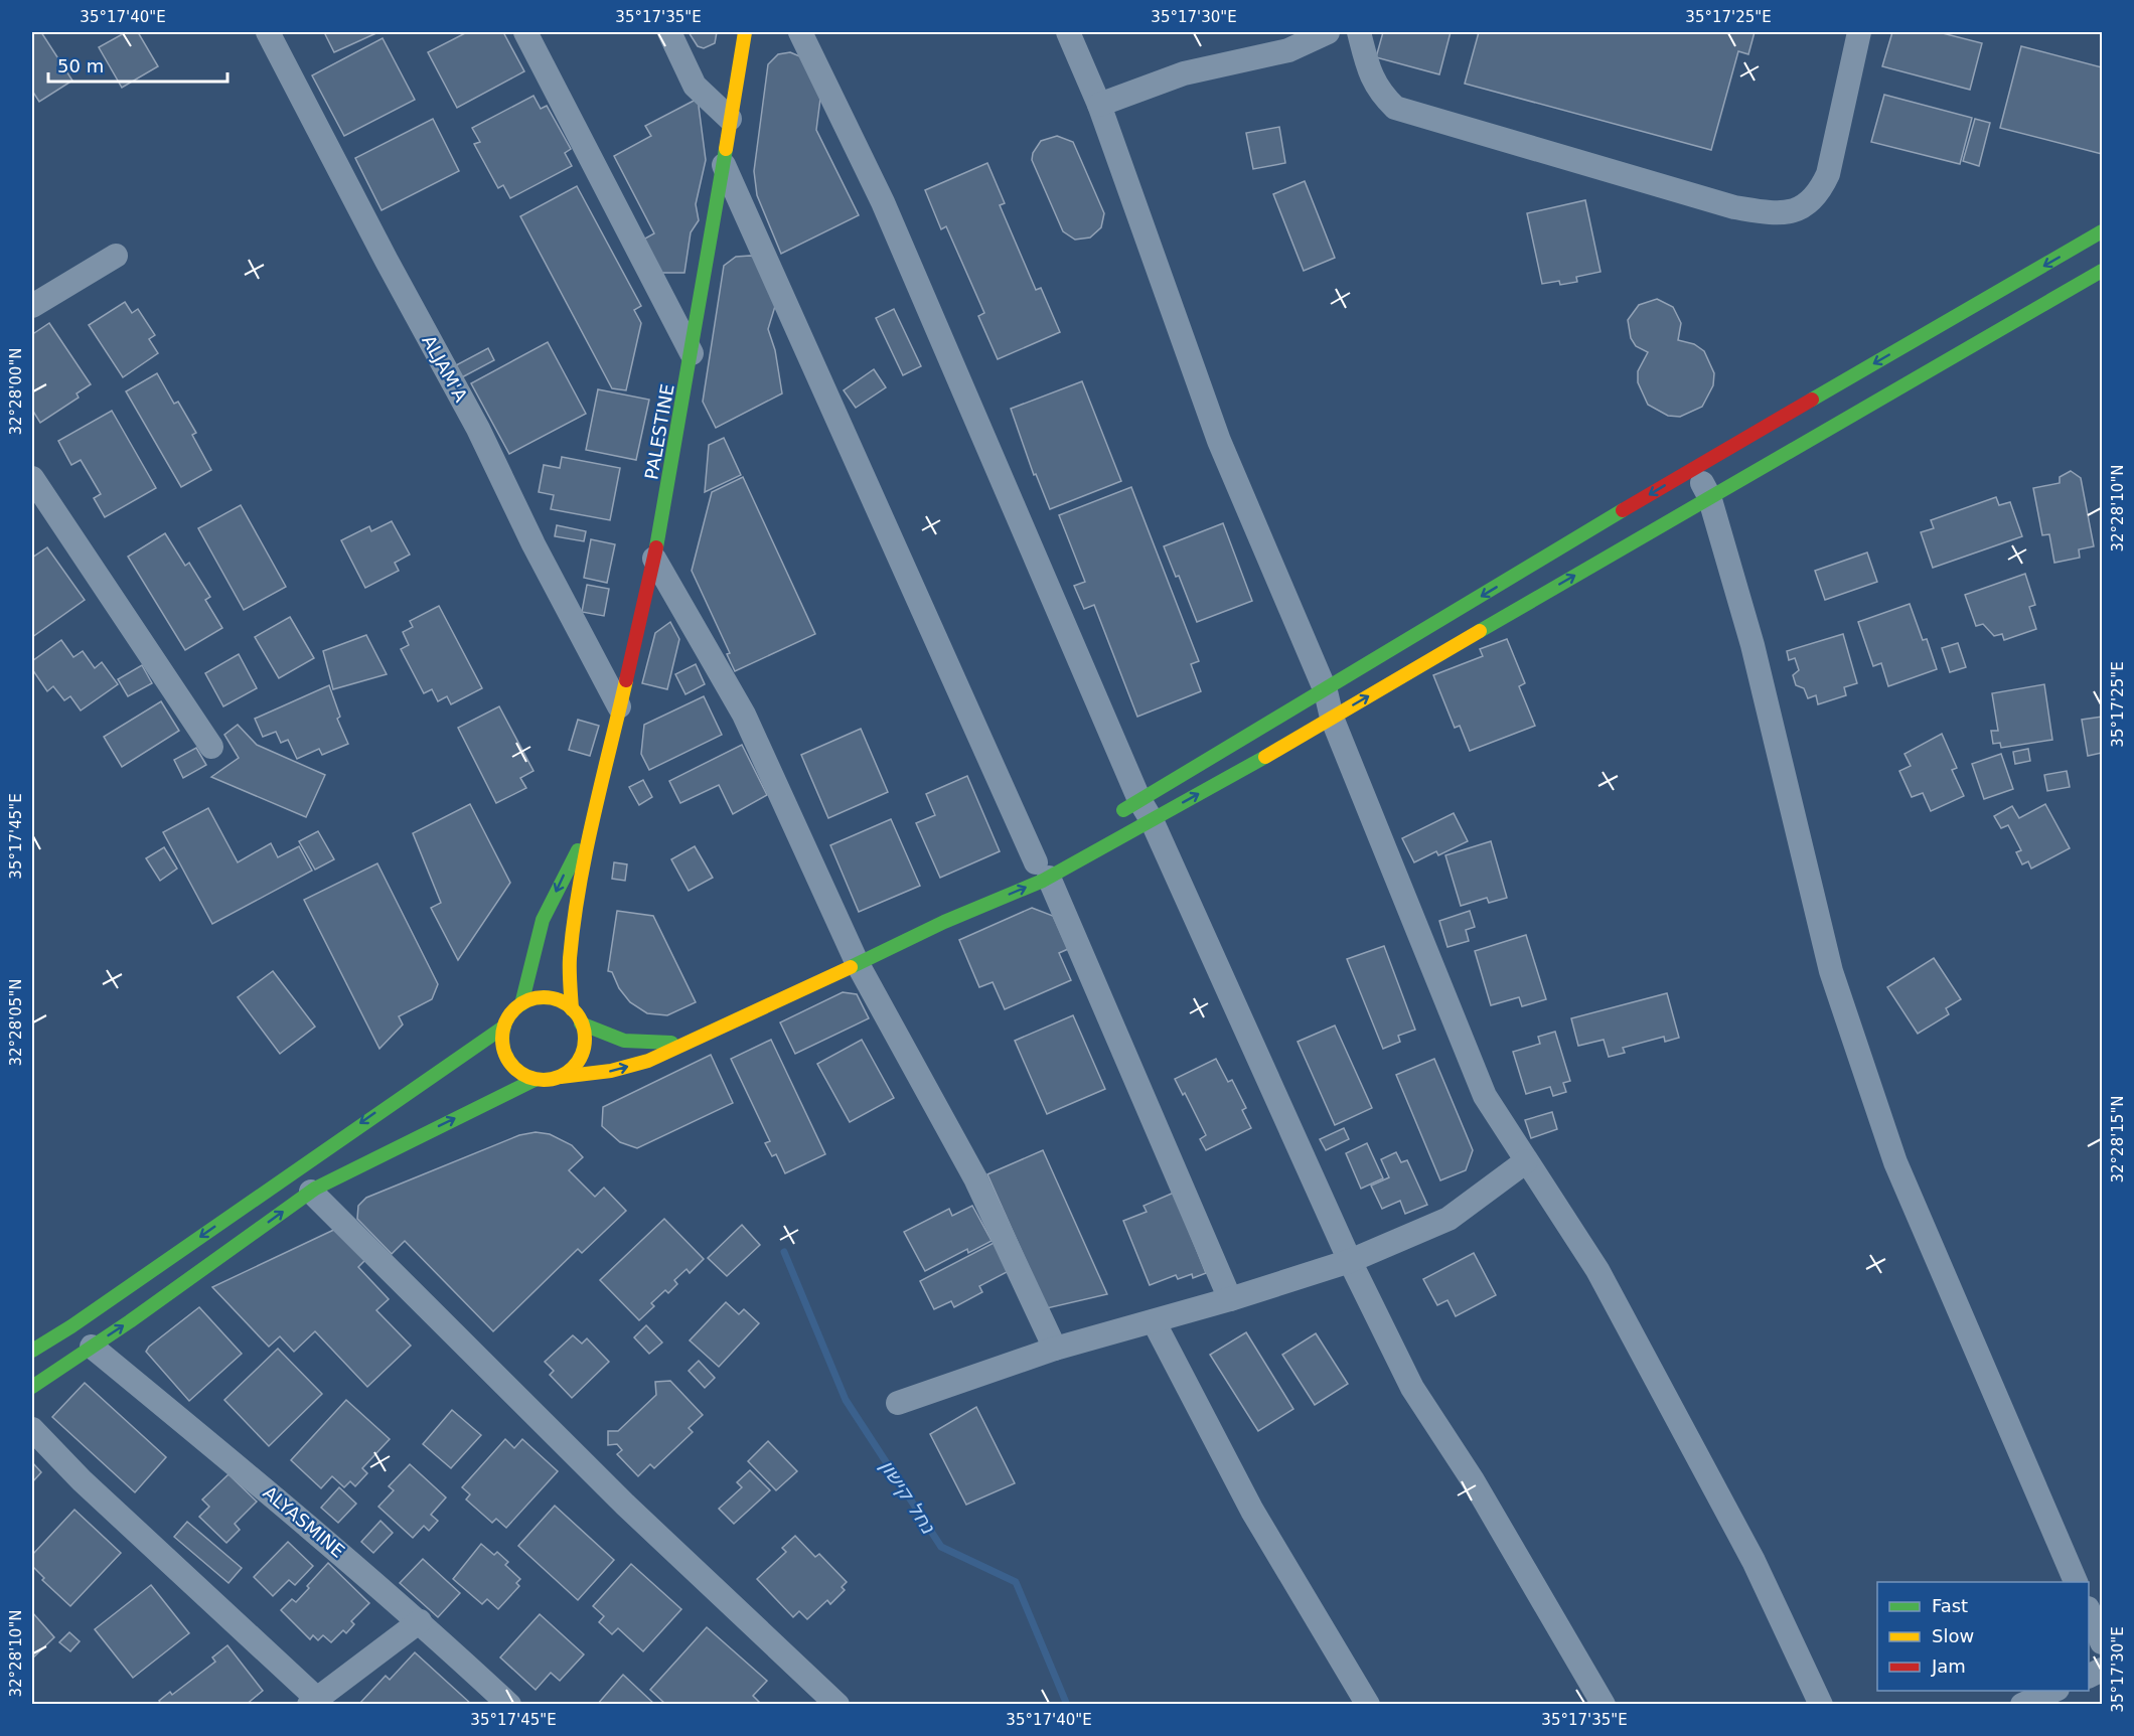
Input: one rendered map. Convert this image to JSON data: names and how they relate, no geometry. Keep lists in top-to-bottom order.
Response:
{
  "streets": {
    "street": ["ALJAM'A", "PALESTINE", "ALYASMINE"]
  },
  "crossings": [
    ["ALJAM'A", "PALESTINE"]
  ],
  "water": ["נחל קישון"],
  "legend": ["Fast", "Slow", "Jam"],
  "scale_bar": "50 m",
  "coordinates": [
    "35°17'40\"E",
    "35°17'35\"E",
    "35°17'30\"E",
    "35°17'25\"E",
    "32°28'00\"N",
    "32°28'10\"N",
    "35°17'45\"E",
    "32°28'05\"N",
    "32°28'15\"N"
  ]
}
